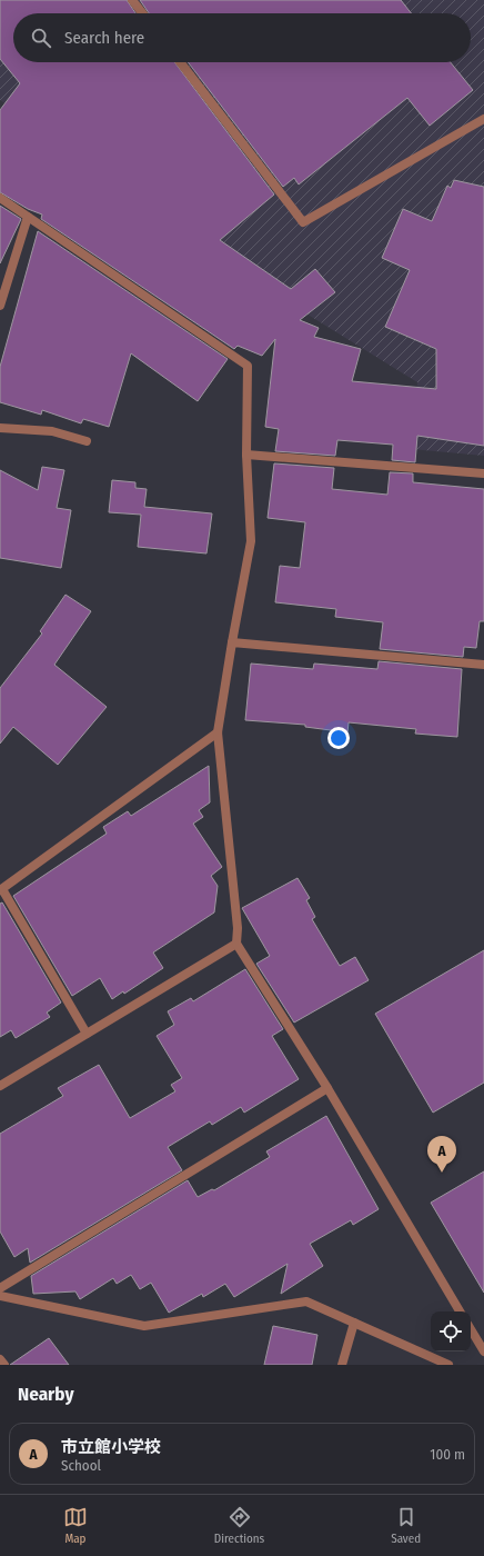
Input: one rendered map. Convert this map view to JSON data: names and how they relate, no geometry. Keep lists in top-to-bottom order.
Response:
{
  "page": {
    "search": "Search here",
    "pins": "A",
    "heading": "Nearby",
    "list": [
      {
        "mark": "A",
        "name": "市立館小学校",
        "note": "School",
        "value": "100 m"
      }
    ],
    "nav": ["Map", "Directions", "Saved"]
  }
}
